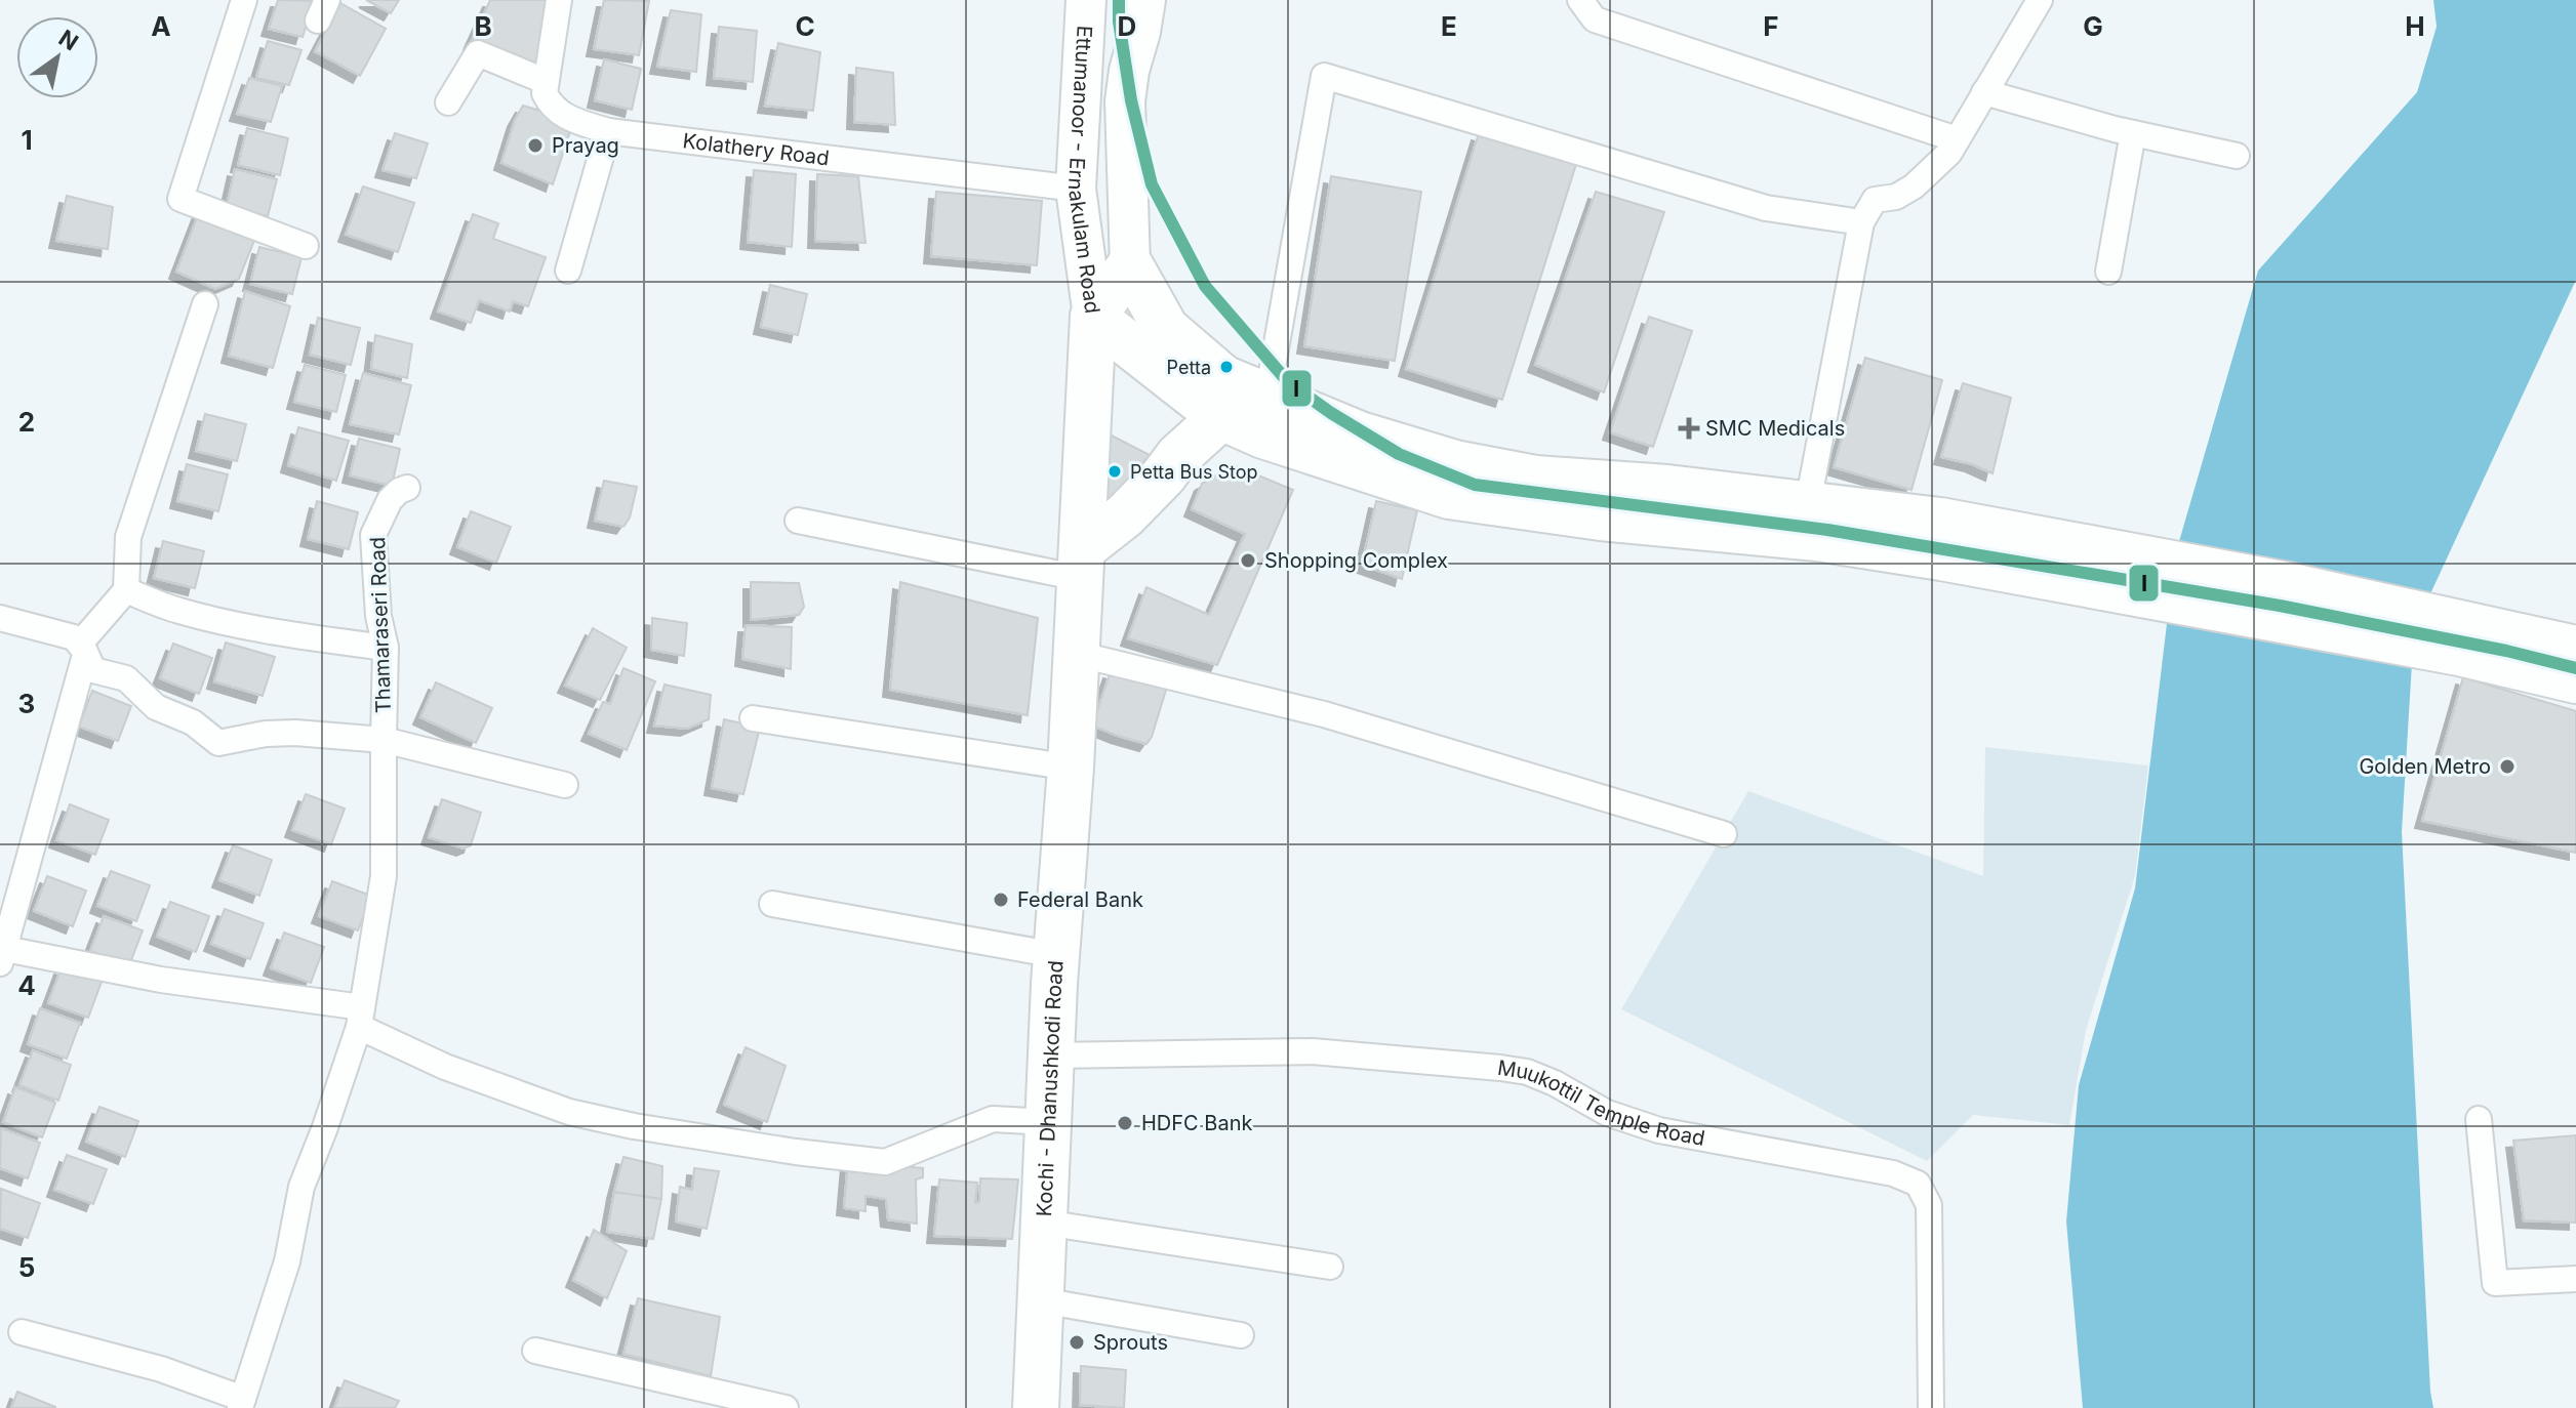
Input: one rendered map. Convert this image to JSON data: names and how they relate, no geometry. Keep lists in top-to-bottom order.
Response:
{
  "streets": {
    "highway": ["Ettumanoor - Ernakulam Road", "Kochi - Dhanushkodi Road"],
    "street": ["Kolathery Road", "Thamaraseri Road", "Muukottil Temple Road"]
  },
  "crossings": [
    ["Kolathery Road", "Ettumanoor - Ernakulam Road"],
    ["Ettumanoor - Ernakulam Road", "Kochi - Dhanushkodi Road"],
    ["Kochi - Dhanushkodi Road", "Muukottil Temple Road"]
  ],
  "places": {
    "other": [
      "Prayag",
      "Petta",
      "Petta Bus Stop",
      "Shopping Complex",
      "Golden Metro",
      "Federal Bank",
      "HDFC Bank",
      "Sprouts"
    ],
    "health": ["SMC Medicals"]
  },
  "lines": ["transit line I"],
  "north": "top right",
  "grid": {
    "columns": [
      "A",
      "B",
      "C",
      "D",
      "E",
      "F",
      "G",
      "H"
    ],
    "rows": [
      "1",
      "2",
      "3",
      "4",
      "5"
    ]
  }
}
